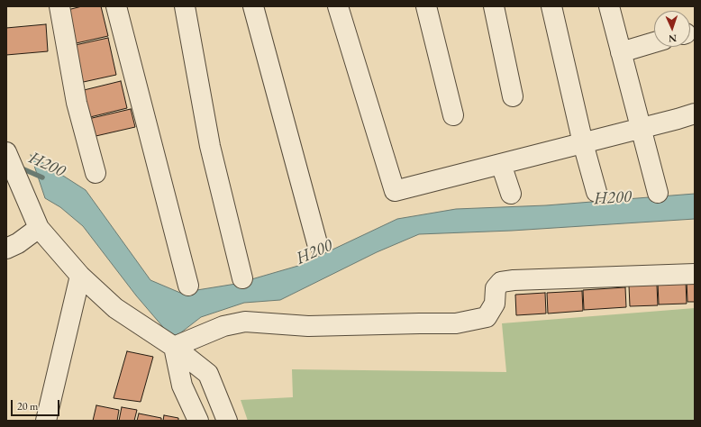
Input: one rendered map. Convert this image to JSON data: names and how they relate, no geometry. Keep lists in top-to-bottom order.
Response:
{
  "water": ["H200"],
  "scale_bar": "20 m",
  "north": "bottom"
}
